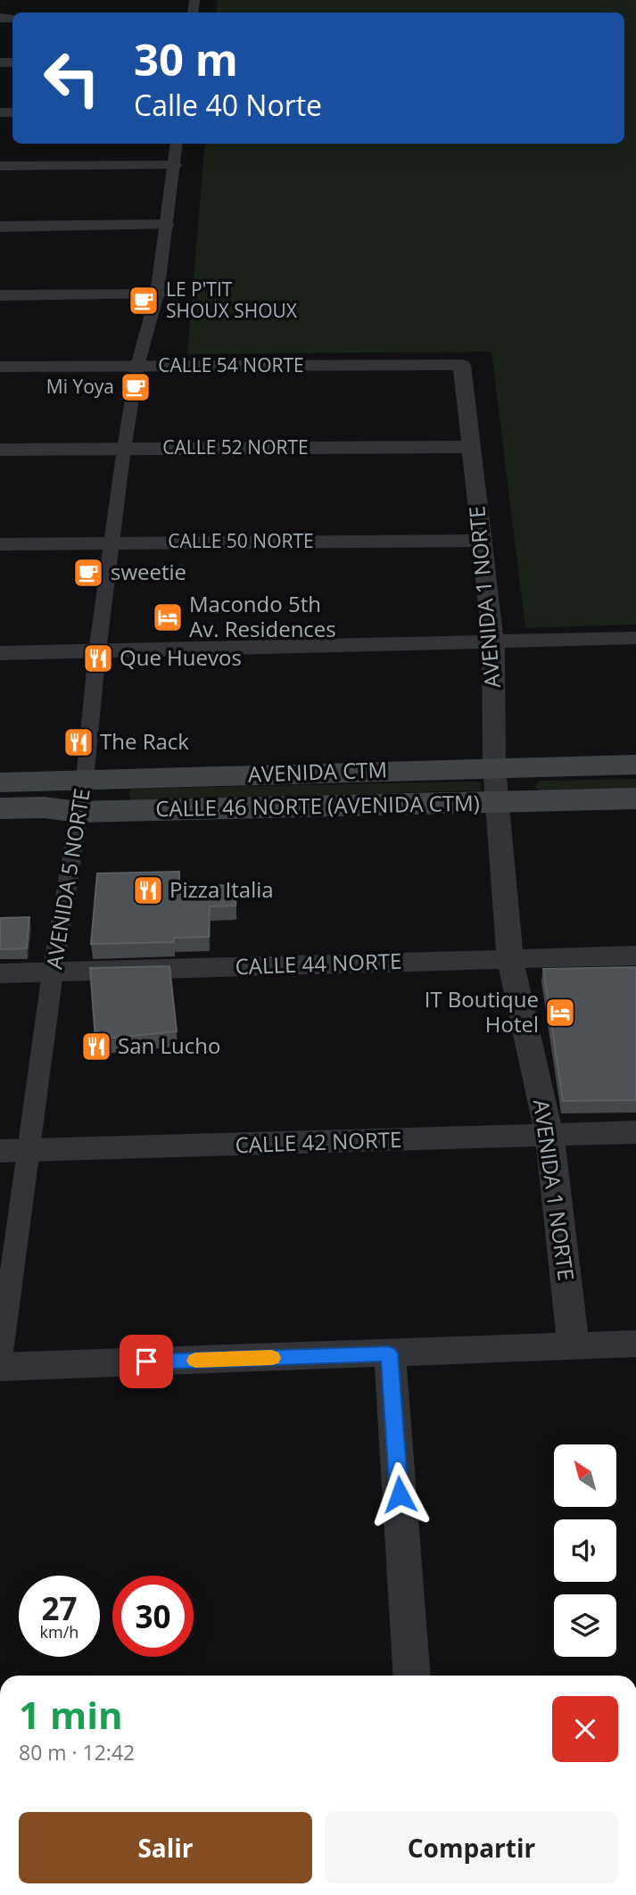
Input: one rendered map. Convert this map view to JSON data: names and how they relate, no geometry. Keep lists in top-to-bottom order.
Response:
{
  "streets": {
    "main road": ["AVENIDA CTM", "CALLE 46 NORTE (AVENIDA CTM)"],
    "street": [
      "CALLE 54 NORTE",
      "CALLE 52 NORTE",
      "CALLE 50 NORTE",
      "AVENIDA 1 NORTE",
      "AVENIDA 5 NORTE",
      "CALLE 44 NORTE",
      "CALLE 42 NORTE"
    ]
  },
  "crossings": [
    ["CALLE 54 NORTE", "AVENIDA 1 NORTE"],
    ["CALLE 54 NORTE", "AVENIDA 5 NORTE"],
    ["CALLE 52 NORTE", "AVENIDA 1 NORTE"],
    ["CALLE 52 NORTE", "AVENIDA 5 NORTE"],
    ["CALLE 50 NORTE", "AVENIDA 1 NORTE"],
    ["CALLE 50 NORTE", "AVENIDA 5 NORTE"],
    ["AVENIDA 1 NORTE", "AVENIDA CTM"],
    ["AVENIDA 1 NORTE", "CALLE 46 NORTE (AVENIDA CTM)"],
    ["AVENIDA 1 NORTE", "CALLE 44 NORTE"],
    ["AVENIDA 1 NORTE", "CALLE 42 NORTE"],
    ["AVENIDA CTM", "AVENIDA 5 NORTE"],
    ["CALLE 46 NORTE (AVENIDA CTM)", "AVENIDA 5 NORTE"],
    ["AVENIDA 5 NORTE", "CALLE 44 NORTE"],
    ["AVENIDA 5 NORTE", "CALLE 42 NORTE"]
  ],
  "places": {
    "cafe": ["LE P'TIT SHOUX SHOUX", "Mi Yoya", "sweetie"],
    "hotel": ["Macondo 5th Av. Residences", "IT Boutique Hotel"],
    "restaurant": [
      "Que Huevos",
      "The Rack",
      "Pizza Italia",
      "San Lucho"
    ]
  },
  "north": "top left",
  "page": {
    "turn": ["30 m", "Calle 40 Norte"],
    "speed": "27 km/h",
    "limit": "30",
    "heading": ["1 min", "80 m · 12:42"],
    "buttons": ["Salir", "Compartir"]
  }
}
